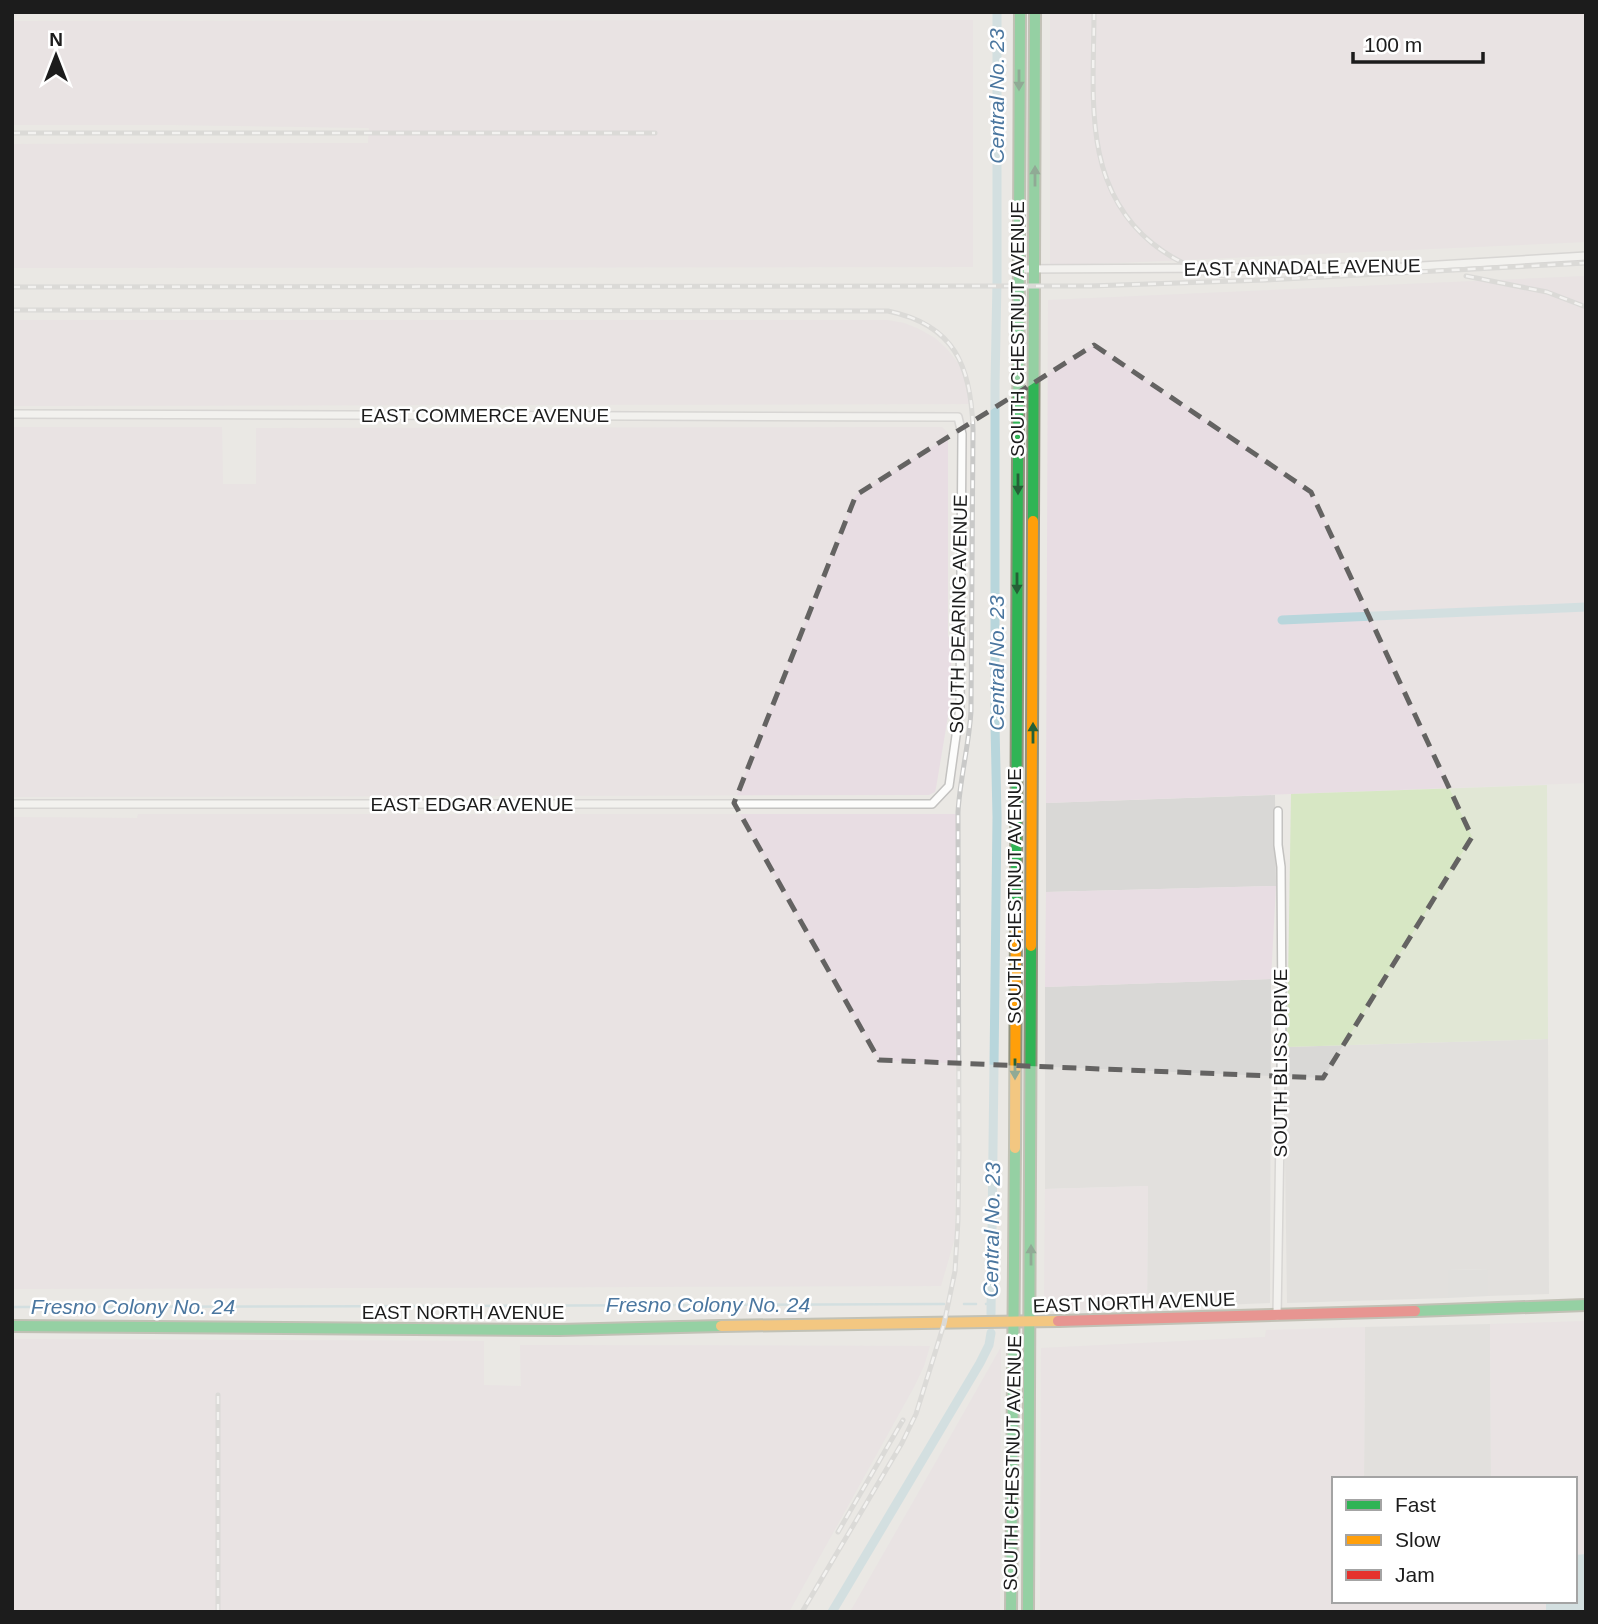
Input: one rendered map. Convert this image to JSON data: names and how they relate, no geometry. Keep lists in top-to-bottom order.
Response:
{
  "streets": {
    "main road": ["SOUTH CHESTNUT AVENUE", "EAST NORTH AVENUE"],
    "street": [
      "EAST ANNADALE AVENUE",
      "EAST COMMERCE AVENUE",
      "SOUTH DEARING AVENUE",
      "EAST EDGAR AVENUE",
      "SOUTH BLISS DRIVE"
    ]
  },
  "crossings": [
    ["EAST ANNADALE AVENUE", "SOUTH CHESTNUT AVENUE"],
    ["SOUTH CHESTNUT AVENUE", "EAST NORTH AVENUE"],
    ["EAST COMMERCE AVENUE", "SOUTH DEARING AVENUE"],
    ["SOUTH DEARING AVENUE", "EAST EDGAR AVENUE"],
    ["SOUTH BLISS DRIVE", "EAST NORTH AVENUE"]
  ],
  "water": ["Central No. 23", "Fresno Colony No. 24"],
  "legend": ["Fast", "Slow", "Jam"],
  "scale_bar": "100 m",
  "north": "top"
}
